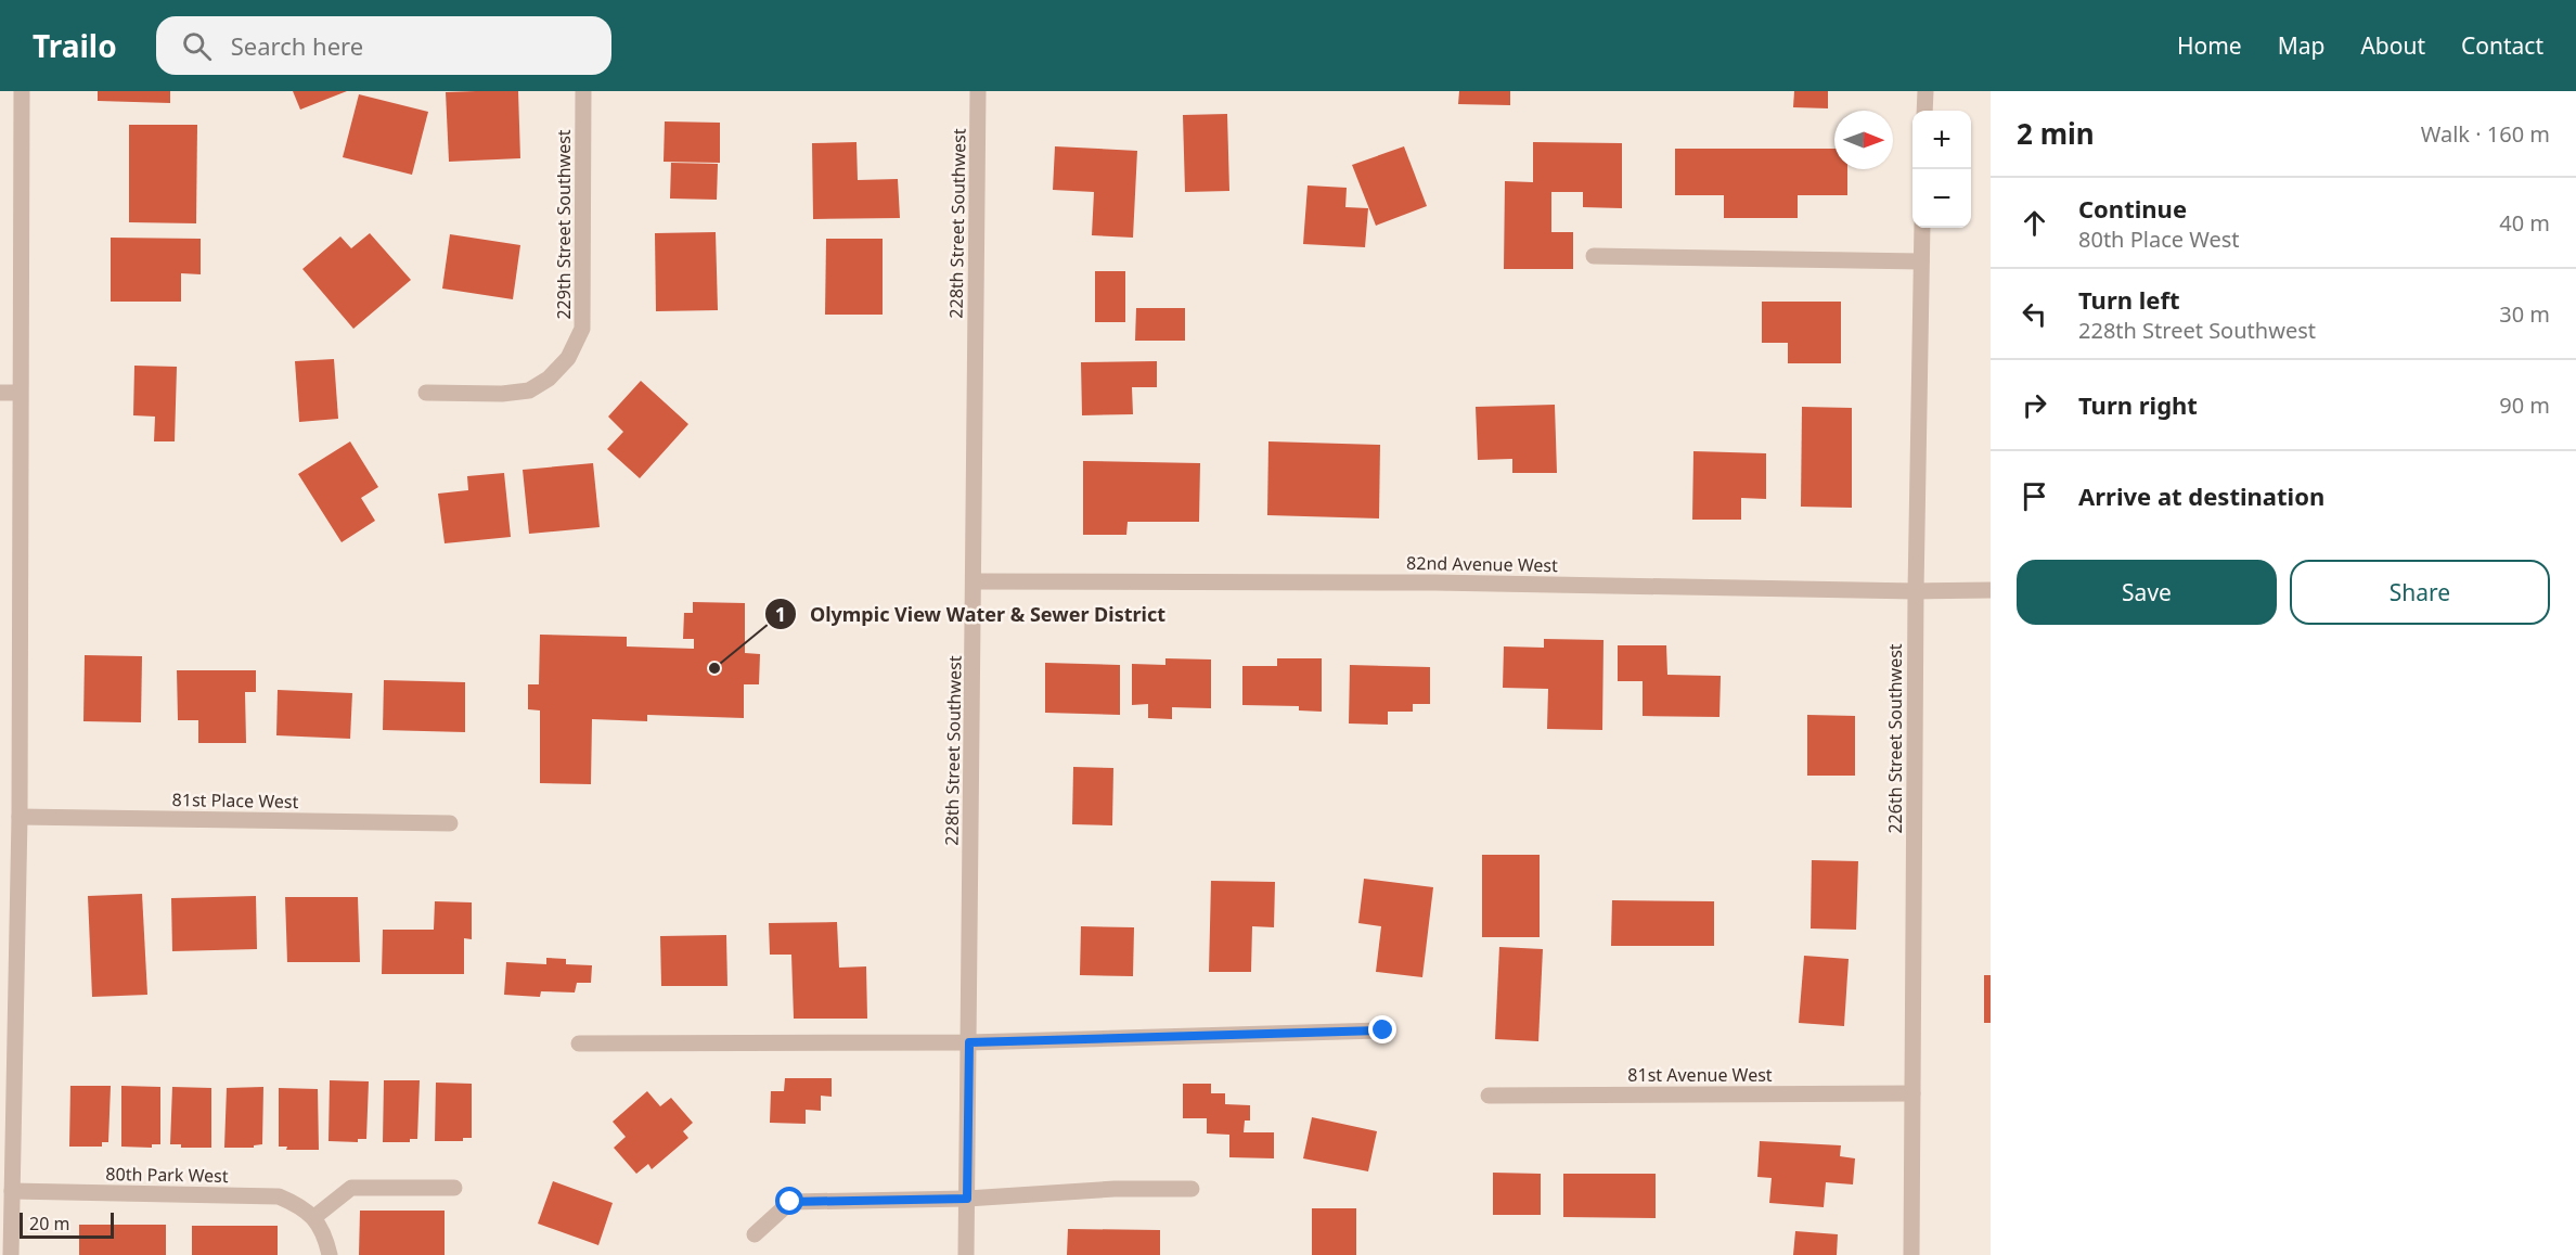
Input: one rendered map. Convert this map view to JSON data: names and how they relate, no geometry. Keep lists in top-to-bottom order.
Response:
{
  "streets": {
    "street": [
      "228th Street Southwest",
      "229th Street Southwest",
      "82nd Avenue West",
      "226th Street Southwest",
      "81st Place West",
      "81st Avenue West",
      "80th Park West"
    ]
  },
  "crossings": [
    ["228th Street Southwest", "82nd Avenue West"],
    ["82nd Avenue West", "226th Street Southwest"],
    ["226th Street Southwest", "81st Avenue West"]
  ],
  "places": ["Olympic View Water & Sewer District"],
  "scale_bar": "20 m",
  "north": "right",
  "page": {
    "header": "Trailo",
    "search": "Search here",
    "nav": [
      "Home",
      "Map",
      "About",
      "Contact"
    ],
    "heading": ["2 min", "Walk · 160 m"],
    "map_buttons": ["+", "−"],
    "list": [
      ["Continue", "80th Place West", "40 m"],
      ["Turn left", "228th Street Southwest", "30 m"],
      ["Turn right", "90 m"],
      "Arrive at destination"
    ],
    "buttons": ["Save", "Share"],
    "scale": "20 m"
  }
}
